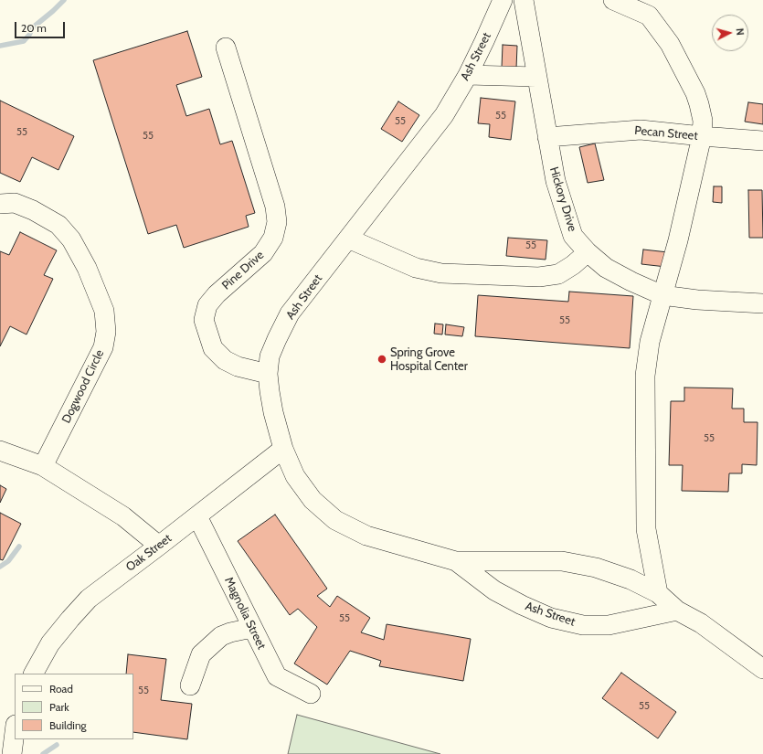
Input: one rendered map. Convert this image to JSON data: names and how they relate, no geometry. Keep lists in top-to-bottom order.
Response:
{
  "streets": {
    "street": [
      "Ash Street",
      "Pecan Street",
      "Hickory Drive",
      "Pine Drive",
      "Dogwood Circle",
      "Oak Street",
      "Magnolia Street"
    ]
  },
  "crossings": [
    ["Ash Street", "Pine Drive"],
    ["Ash Street", "Oak Street"],
    ["Pecan Street", "Hickory Drive"],
    ["Oak Street", "Magnolia Street"]
  ],
  "places": ["Spring Grove Hospital Center"],
  "house_numbers": [
    "55",
    "55",
    "55",
    "55",
    "55",
    "55",
    "55",
    "55",
    "55",
    "55"
  ],
  "legend": ["Road", "Park", "Building"],
  "scale_bar": "20 m",
  "north": "right"
}
